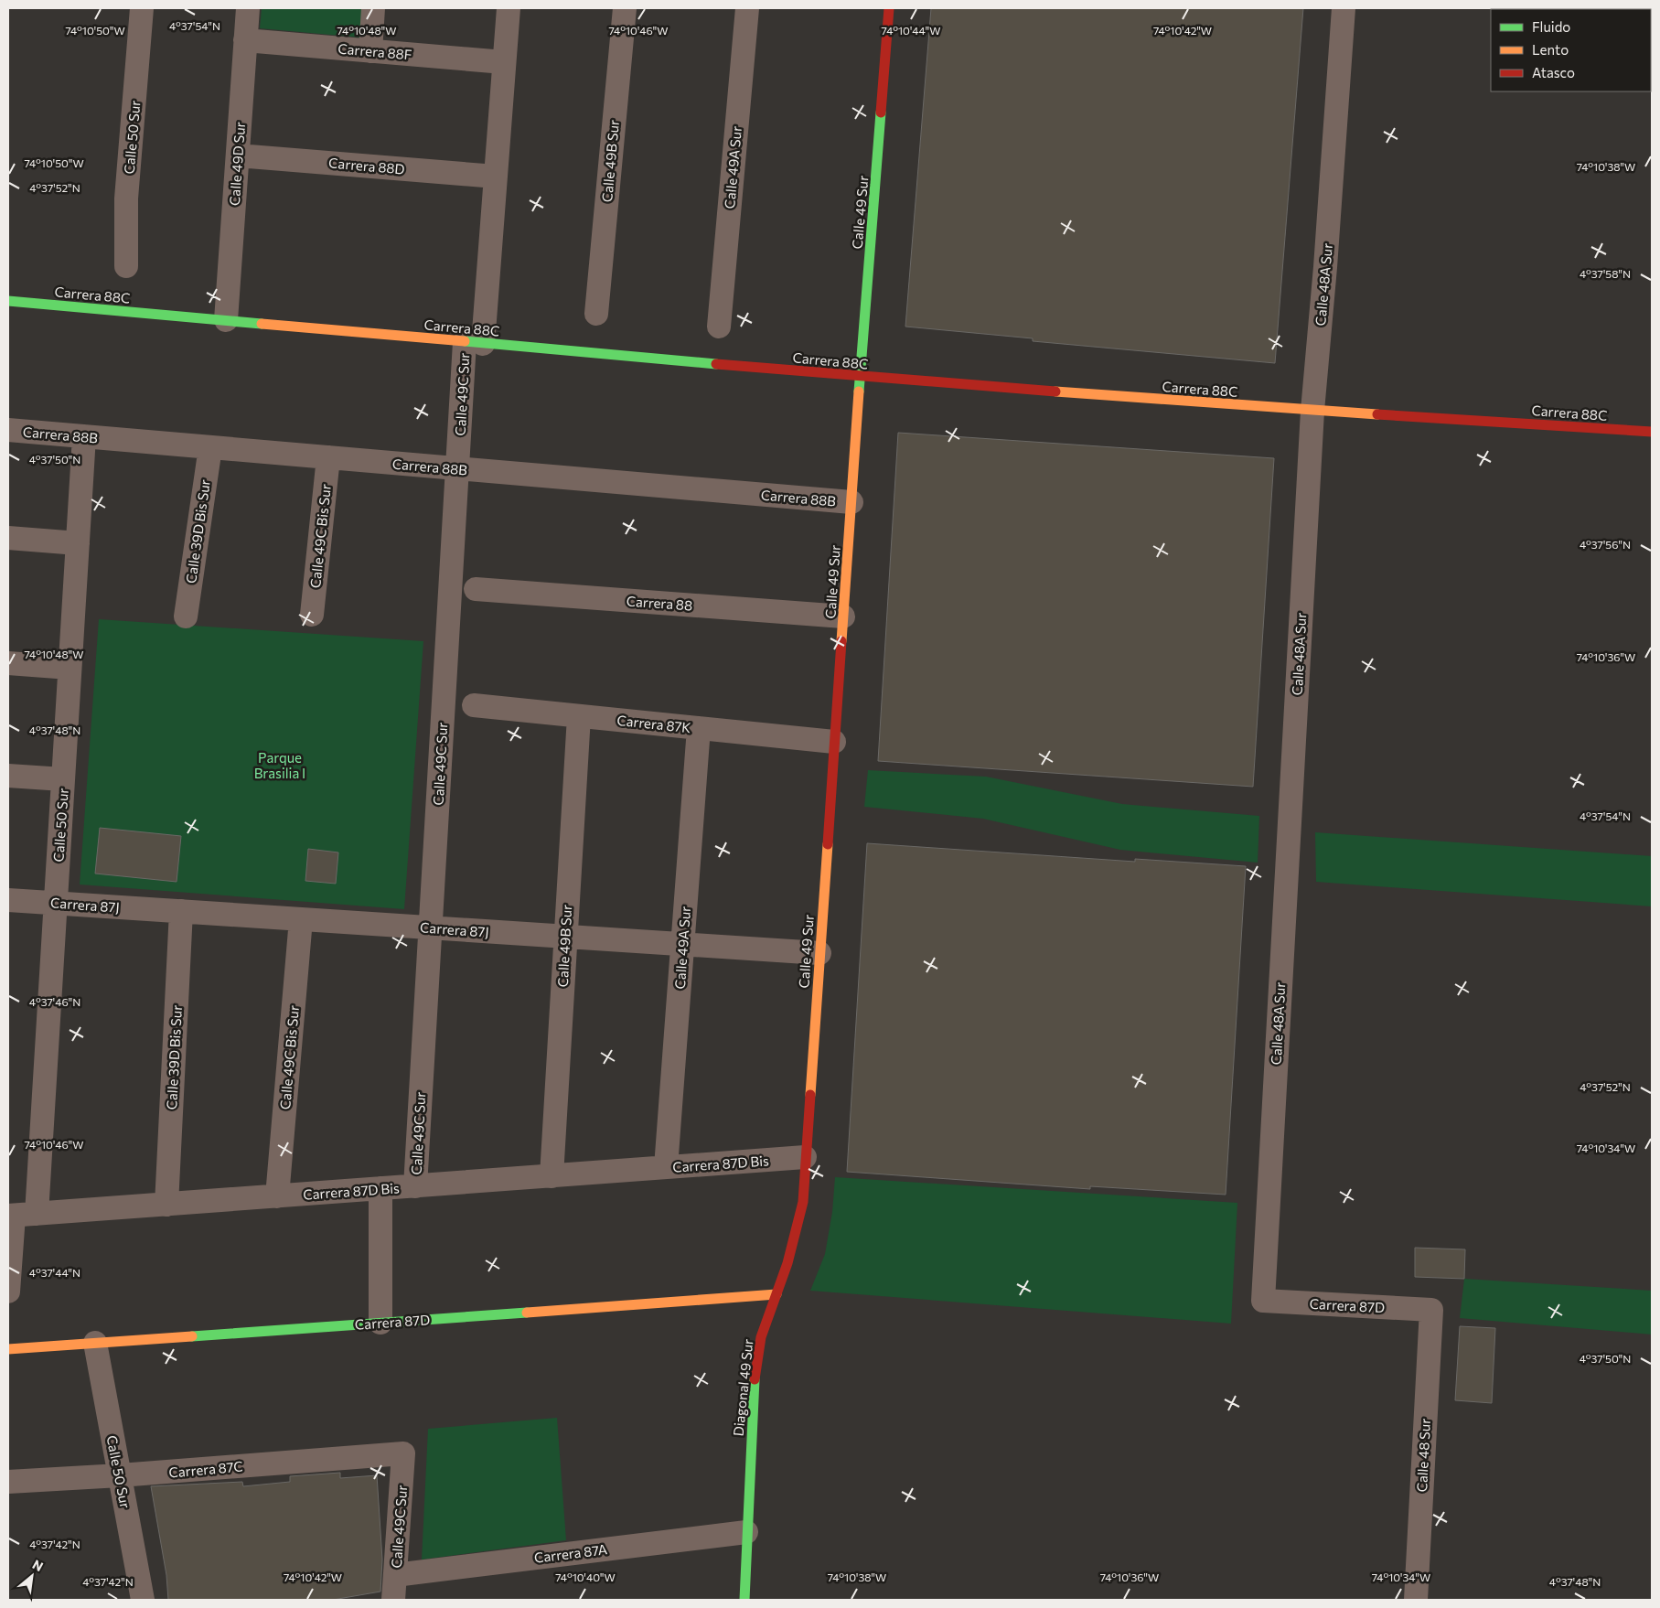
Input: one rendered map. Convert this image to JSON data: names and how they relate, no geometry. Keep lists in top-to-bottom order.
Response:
{
  "streets": {
    "street": [
      "Carrera 88F",
      "Calle 50 Sur",
      "Calle 49B Sur",
      "Calle 49D Sur",
      "Carrera 88D",
      "Calle 49A Sur",
      "Calle 49 Sur",
      "Calle 48A Sur",
      "Carrera 88C",
      "Calle 49C Sur",
      "Carrera 88B",
      "Calle 39D Bis Sur",
      "Calle 49C Bis Sur",
      "Carrera 88",
      "Carrera 87K",
      "Carrera 87J",
      "Carrera 87D Bis",
      "Carrera 87D",
      "Diagonal 49 Sur",
      "Calle 48 Sur",
      "Carrera 87C",
      "Carrera 87A"
    ]
  },
  "crossings": [
    ["Carrera 88F", "Calle 49D Sur"],
    ["Carrera 88F", "Calle 49C Sur"],
    ["Calle 50 Sur", "Carrera 88B"],
    ["Calle 50 Sur", "Carrera 87J"],
    ["Calle 50 Sur", "Carrera 87D Bis"],
    ["Calle 50 Sur", "Carrera 87D"],
    ["Calle 50 Sur", "Carrera 87C"],
    ["Calle 49B Sur", "Carrera 87K"],
    ["Calle 49B Sur", "Carrera 87J"],
    ["Calle 49B Sur", "Carrera 87D Bis"],
    ["Calle 49D Sur", "Carrera 88D"],
    ["Calle 49D Sur", "Carrera 88C"],
    ["Carrera 88D", "Calle 49C Sur"],
    ["Calle 49A Sur", "Carrera 87K"],
    ["Calle 49A Sur", "Carrera 87J"],
    ["Calle 49A Sur", "Carrera 87D Bis"],
    ["Calle 49 Sur", "Carrera 88C"],
    ["Calle 49 Sur", "Carrera 88B"],
    ["Calle 49 Sur", "Carrera 88"],
    ["Calle 49 Sur", "Carrera 87K"],
    ["Calle 49 Sur", "Carrera 87J"],
    ["Calle 49 Sur", "Carrera 87D Bis"],
    ["Calle 49 Sur", "Diagonal 49 Sur"],
    ["Calle 48A Sur", "Carrera 88C"],
    ["Calle 48A Sur", "Carrera 87D"],
    ["Carrera 88C", "Calle 49C Sur"],
    ["Calle 49C Sur", "Carrera 88B"],
    ["Calle 49C Sur", "Carrera 87J"],
    ["Calle 49C Sur", "Carrera 87D Bis"],
    ["Calle 49C Sur", "Carrera 87C"],
    ["Calle 49C Sur", "Carrera 87A"],
    ["Carrera 88B", "Calle 39D Bis Sur"],
    ["Carrera 88B", "Calle 49C Bis Sur"],
    ["Calle 39D Bis Sur", "Carrera 87J"],
    ["Calle 39D Bis Sur", "Carrera 87D Bis"],
    ["Calle 49C Bis Sur", "Carrera 87J"],
    ["Calle 49C Bis Sur", "Carrera 87D Bis"],
    ["Carrera 87D Bis", "Diagonal 49 Sur"],
    ["Carrera 87D", "Diagonal 49 Sur"],
    ["Carrera 87D", "Calle 48 Sur"],
    ["Diagonal 49 Sur", "Carrera 87A"]
  ],
  "parks": ["Parque Brasilia I"],
  "legend": ["Fluido", "Lento", "Atasco"],
  "north": "top right",
  "coordinates": [
    "4°37'54\"N",
    "74°10'50\"W",
    "74°10'48\"W",
    "74°10'46\"W",
    "74°10'44\"W",
    "74°10'42\"W",
    "74°10'38\"W",
    "4°37'52\"N",
    "4°37'58\"N",
    "4°37'50\"N",
    "4°37'56\"N",
    "74°10'36\"W",
    "4°37'48\"N",
    "4°37'46\"N",
    "74°10'34\"W",
    "4°37'44\"N",
    "4°37'42\"N",
    "74°10'40\"W"
  ]
}
